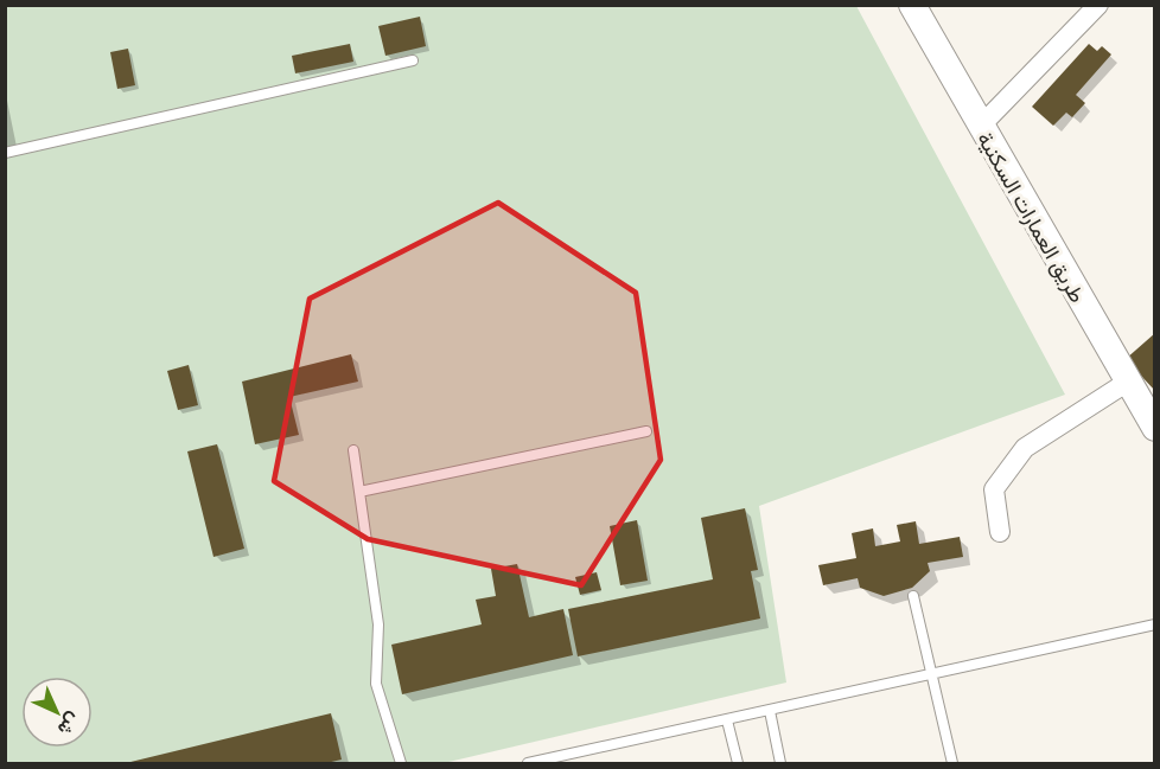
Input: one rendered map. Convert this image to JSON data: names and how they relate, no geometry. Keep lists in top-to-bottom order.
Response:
{
  "streets": {
    "main road": ["طريق العمارات السكنية"]
  },
  "north": "bottom right"
}
